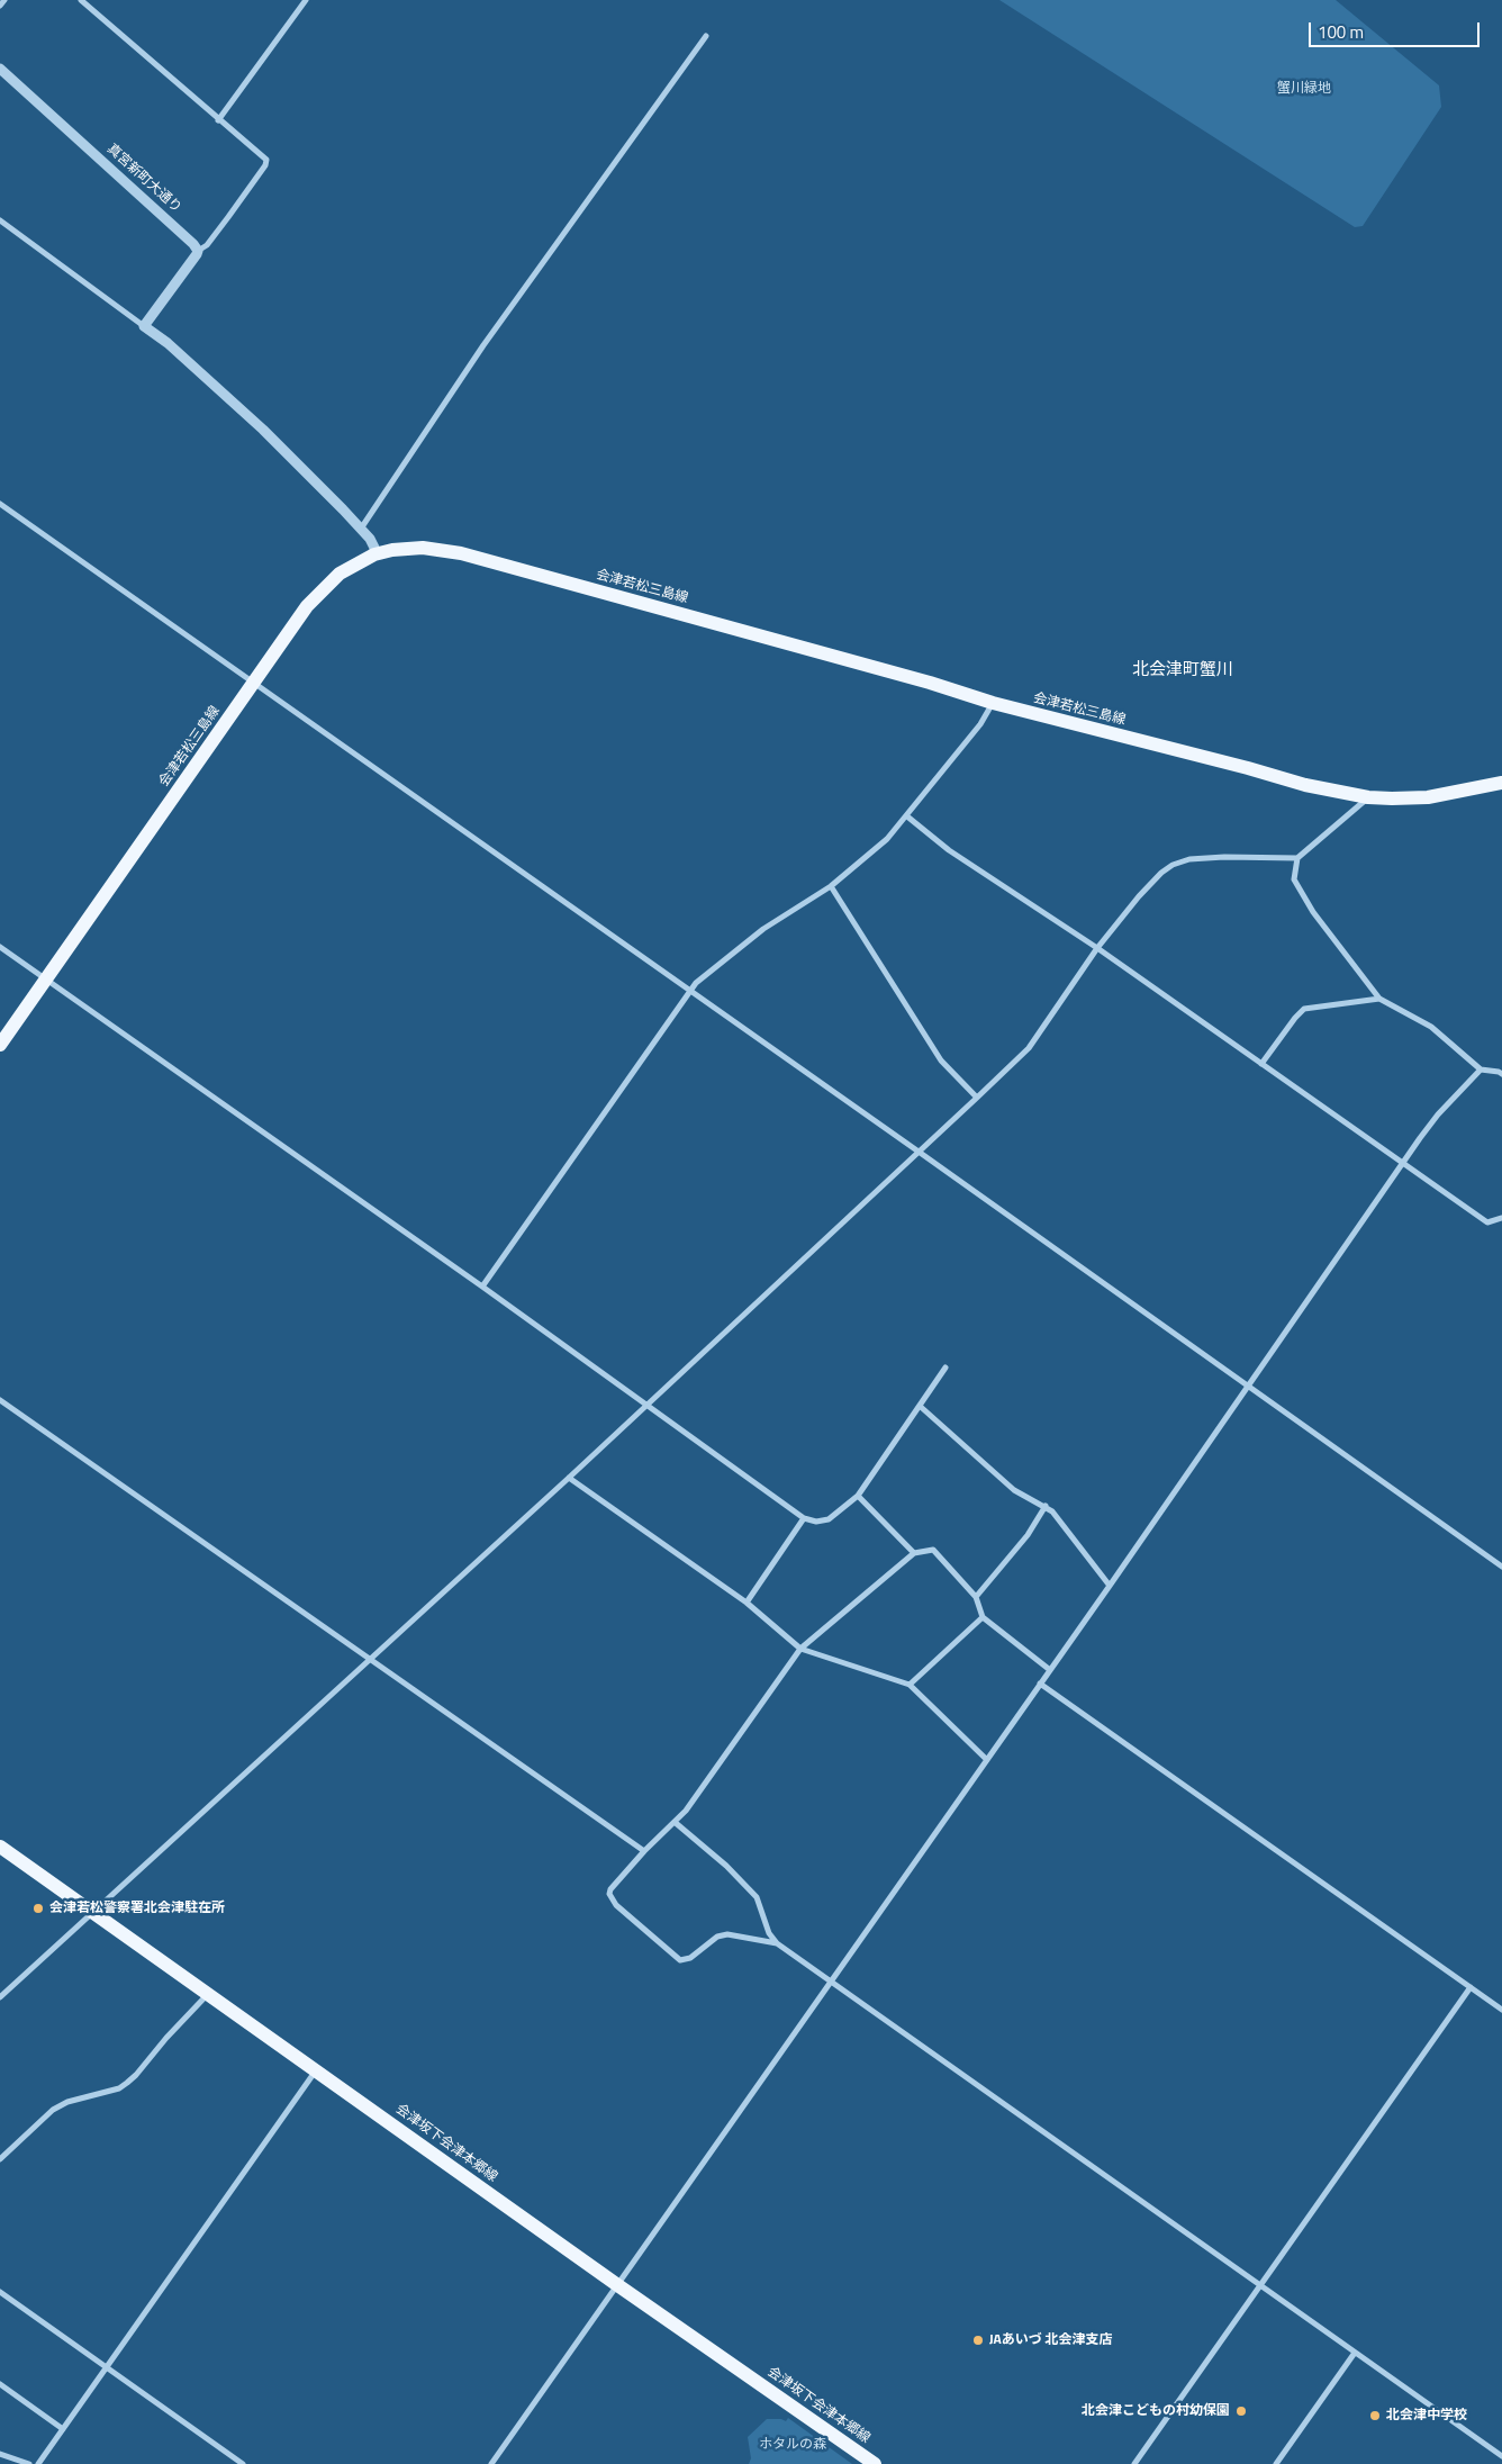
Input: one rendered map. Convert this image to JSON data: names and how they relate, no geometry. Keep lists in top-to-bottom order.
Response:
{
  "streets": {
    "main road": ["会津若松三島線", "会津坂下会津本郷線"],
    "street": ["真宮新町大通り"]
  },
  "districts": ["北会津町蟹川"],
  "parks": ["蟹川緑地", "ホタルの森"],
  "places": [
    "会津若松警察署北会津駐在所",
    "JAあいづ 北会津支店",
    "北会津こどもの村幼保園",
    "北会津中学校"
  ],
  "scale_bar": "100 m"
}
